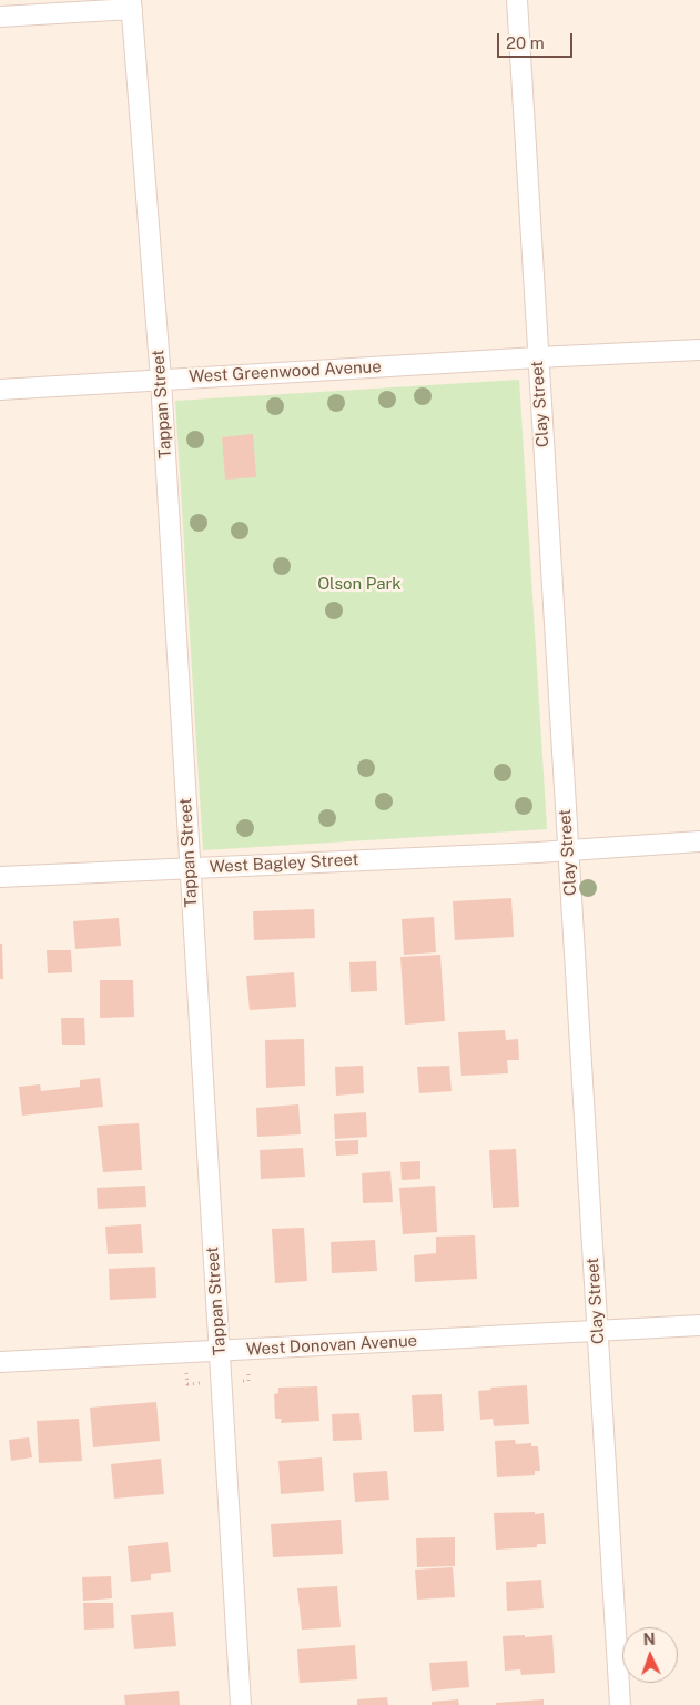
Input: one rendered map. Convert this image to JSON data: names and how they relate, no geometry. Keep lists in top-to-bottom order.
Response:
{
  "streets": {
    "street": [
      "West Greenwood Avenue",
      "Tappan Street",
      "Clay Street",
      "West Bagley Street",
      "West Donovan Avenue"
    ]
  },
  "crossings": [
    ["West Greenwood Avenue", "Tappan Street"],
    ["West Greenwood Avenue", "Clay Street"],
    ["Tappan Street", "West Bagley Street"],
    ["Tappan Street", "West Donovan Avenue"],
    ["Clay Street", "West Bagley Street"],
    ["Clay Street", "West Donovan Avenue"]
  ],
  "parks": ["Olson Park"],
  "scale_bar": "20 m",
  "north": "top"
}
